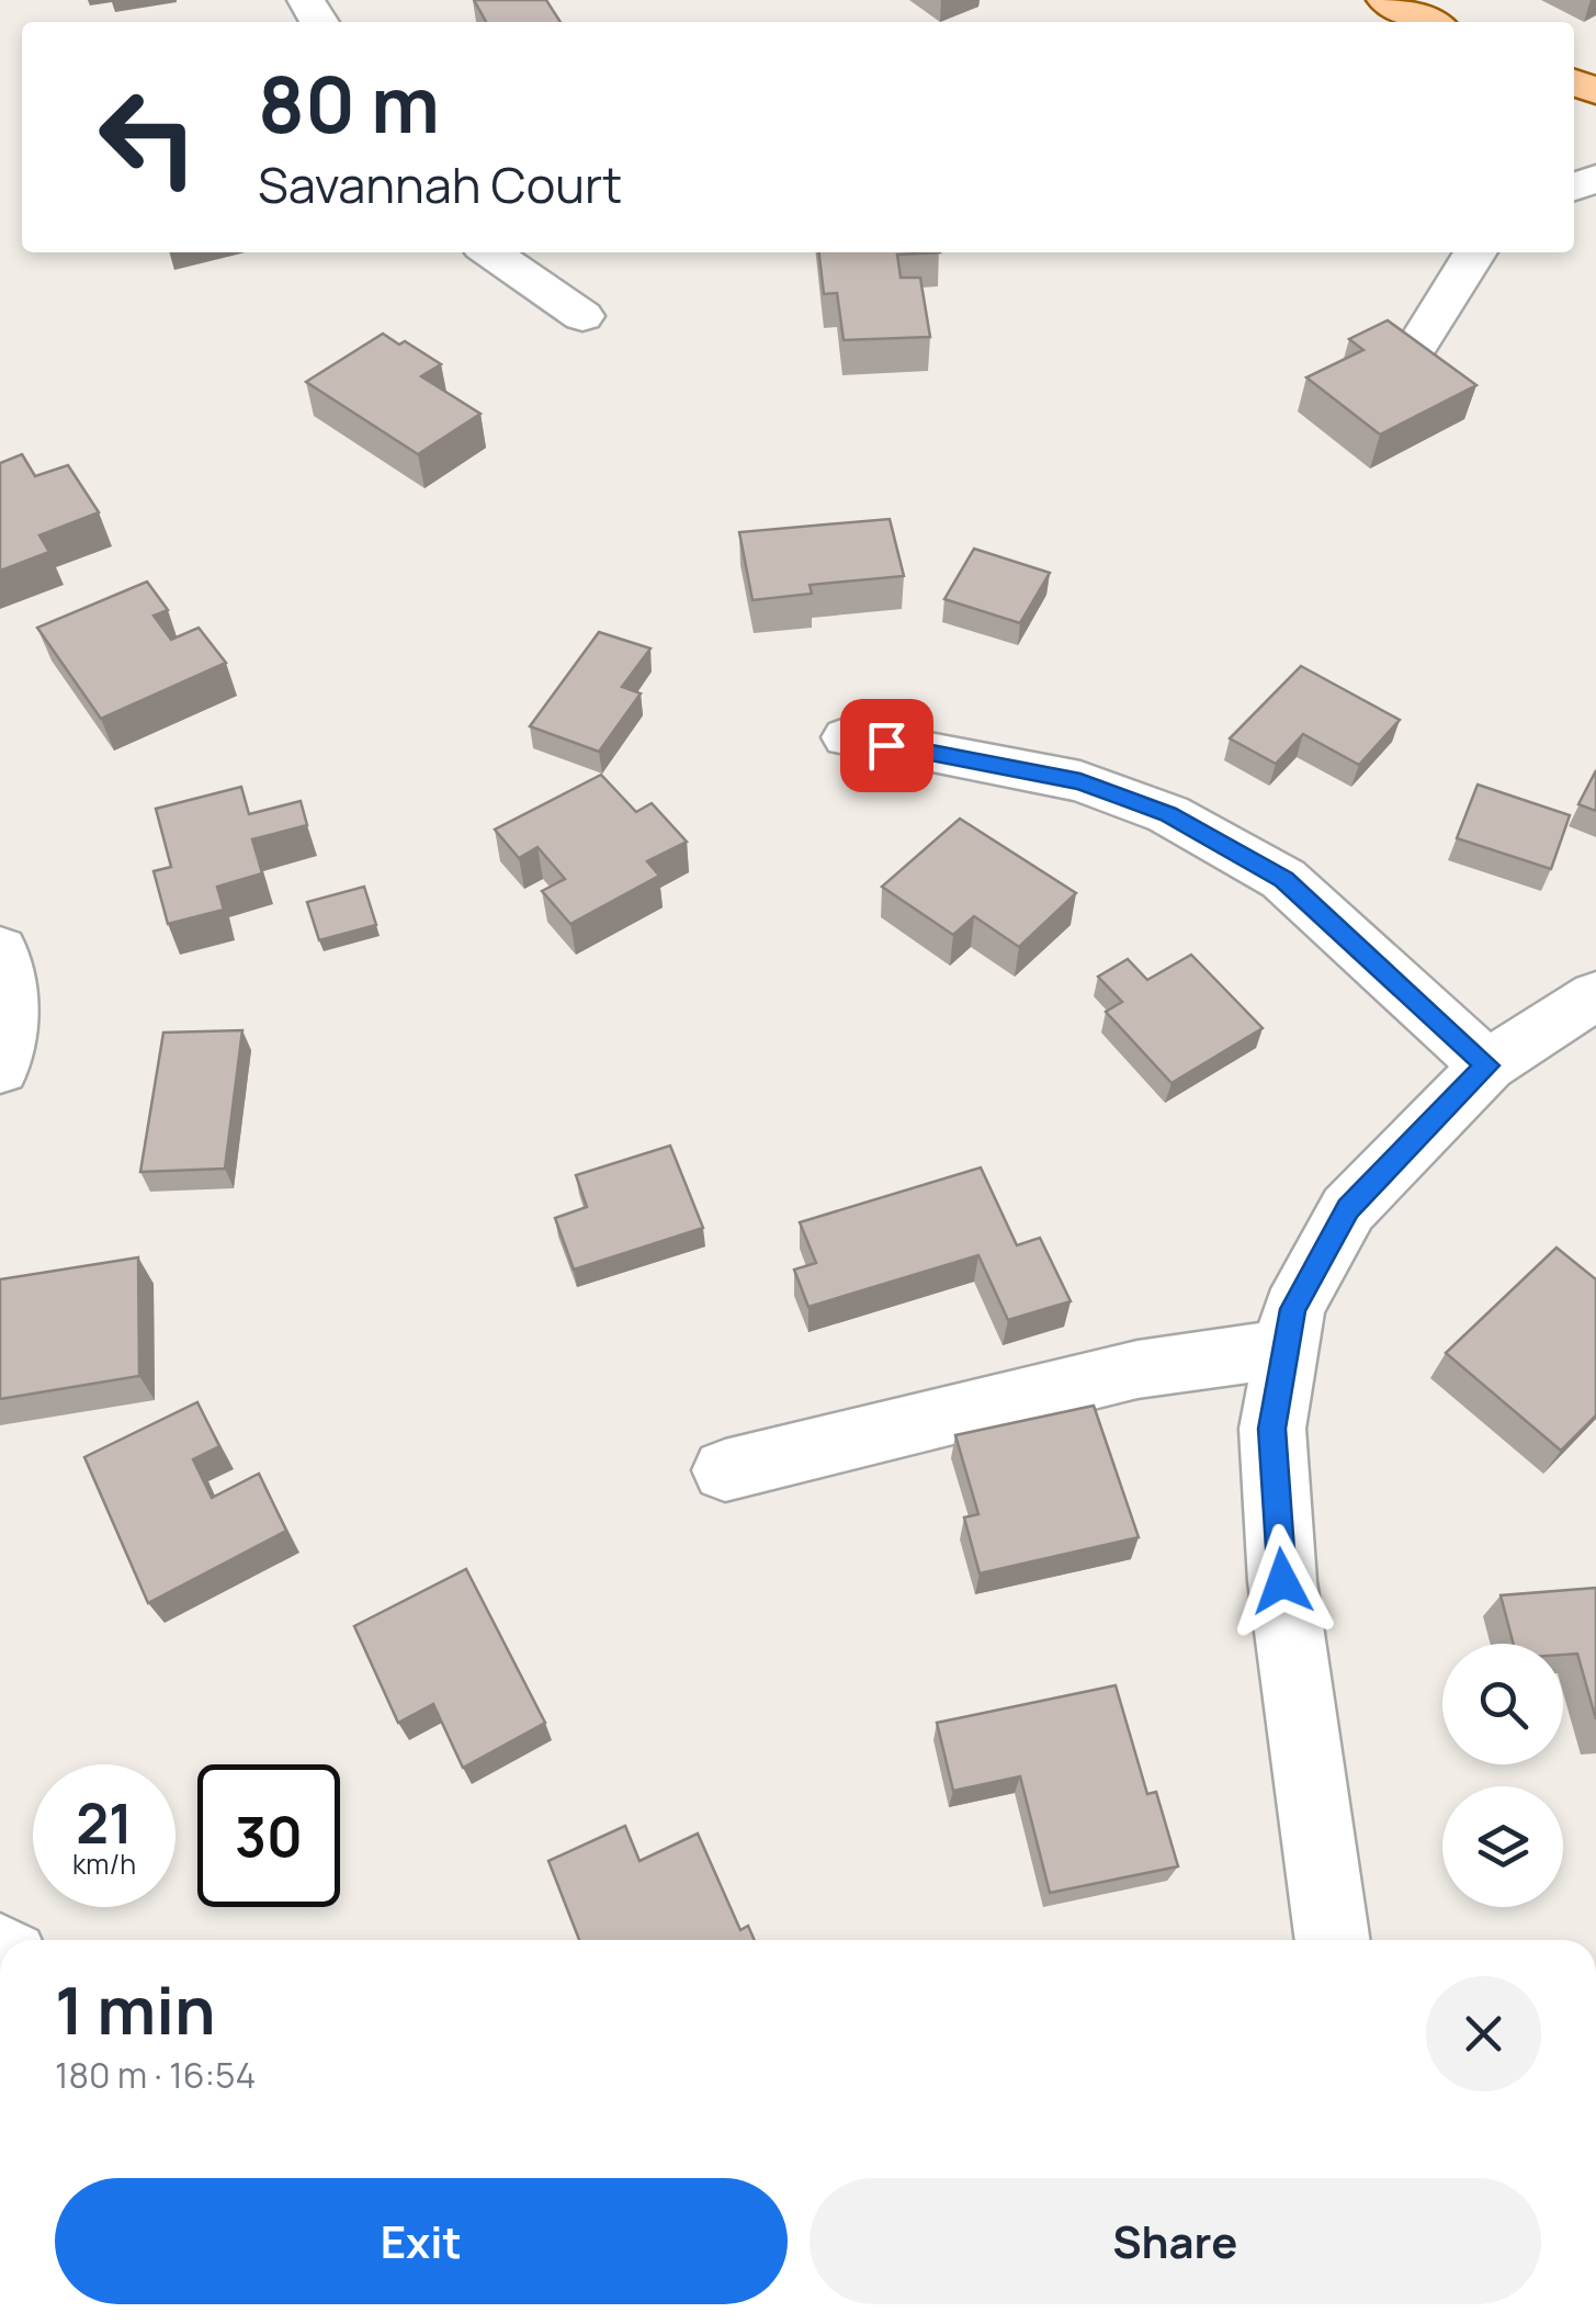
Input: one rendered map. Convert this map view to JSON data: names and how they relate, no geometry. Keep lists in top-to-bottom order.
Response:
{
  "page": {
    "turn": ["80 m", "Savannah Court"],
    "speed": "21 km/h",
    "limit": "30",
    "heading": ["1 min", "180 m · 16:54"],
    "buttons": ["Exit", "Share"]
  }
}
